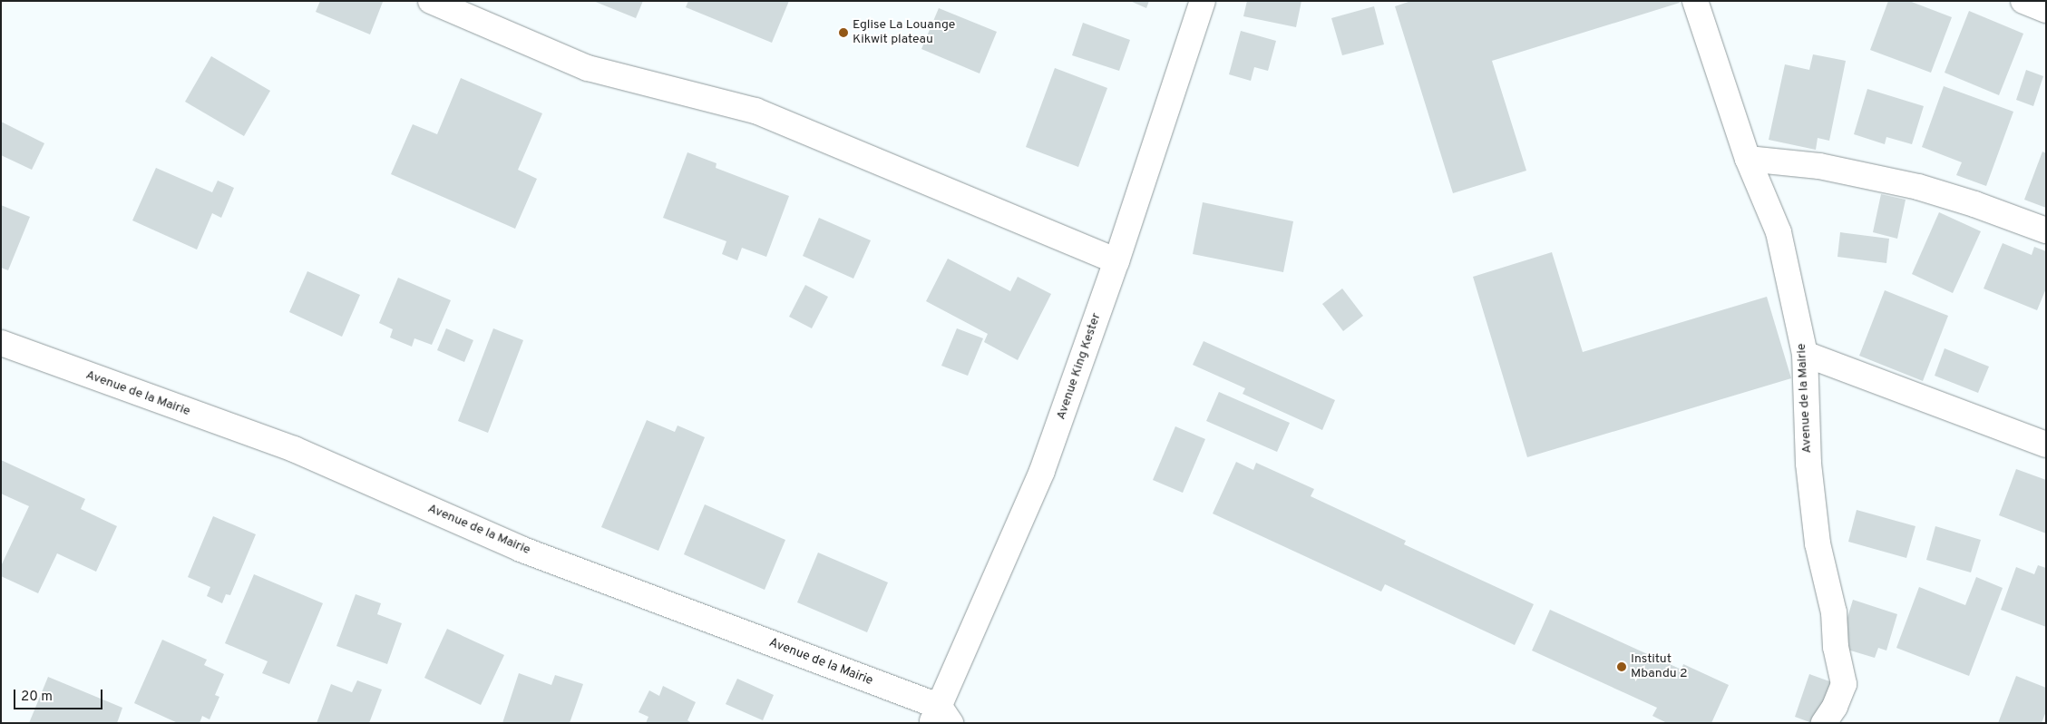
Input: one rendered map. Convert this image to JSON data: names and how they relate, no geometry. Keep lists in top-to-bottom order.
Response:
{
  "streets": {
    "street": ["Avenue King Kester", "Avenue de la Mairie"]
  },
  "crossings": [
    ["Avenue King Kester", "Avenue de la Mairie"]
  ],
  "places": ["Eglise La Louange Kikwit plateau", "Institut Mbandu 2"],
  "scale_bar": "20 m"
}
